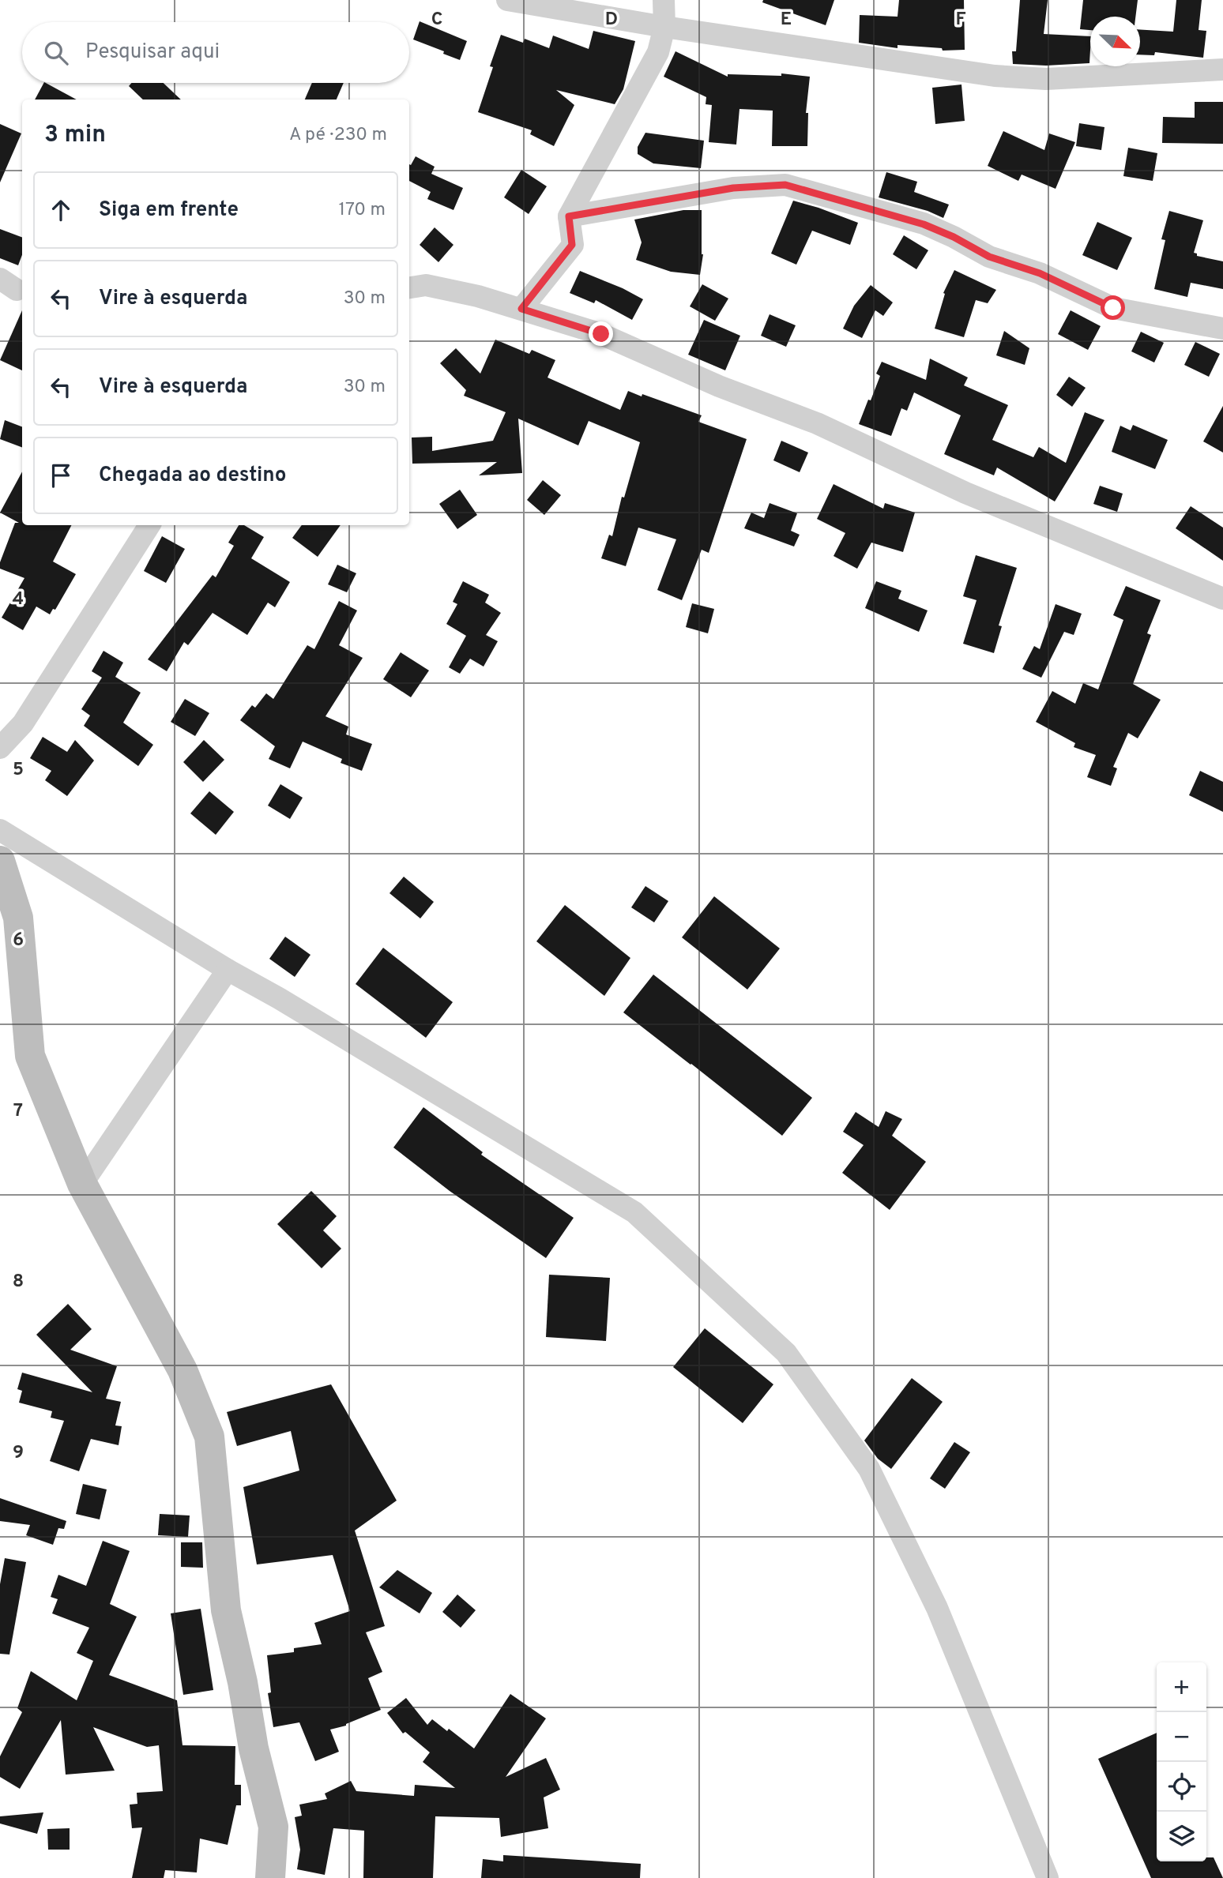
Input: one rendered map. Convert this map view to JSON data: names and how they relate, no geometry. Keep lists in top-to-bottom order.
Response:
{
  "north": "bottom right",
  "page": {
    "search": "Pesquisar aqui",
    "heading": ["3 min", "A pé · 230 m"],
    "list": [
      ["Siga em frente", "170 m"],
      ["Vire à esquerda", "30 m"],
      ["Vire à esquerda", "30 m"],
      "Chegada ao destino"
    ],
    "map_buttons": ["+", "−"]
  },
  "grid": {
    "columns": [
      "C",
      "D",
      "E",
      "F"
    ],
    "rows": [
      "4",
      "5",
      "6",
      "7",
      "8",
      "9"
    ]
  }
}
